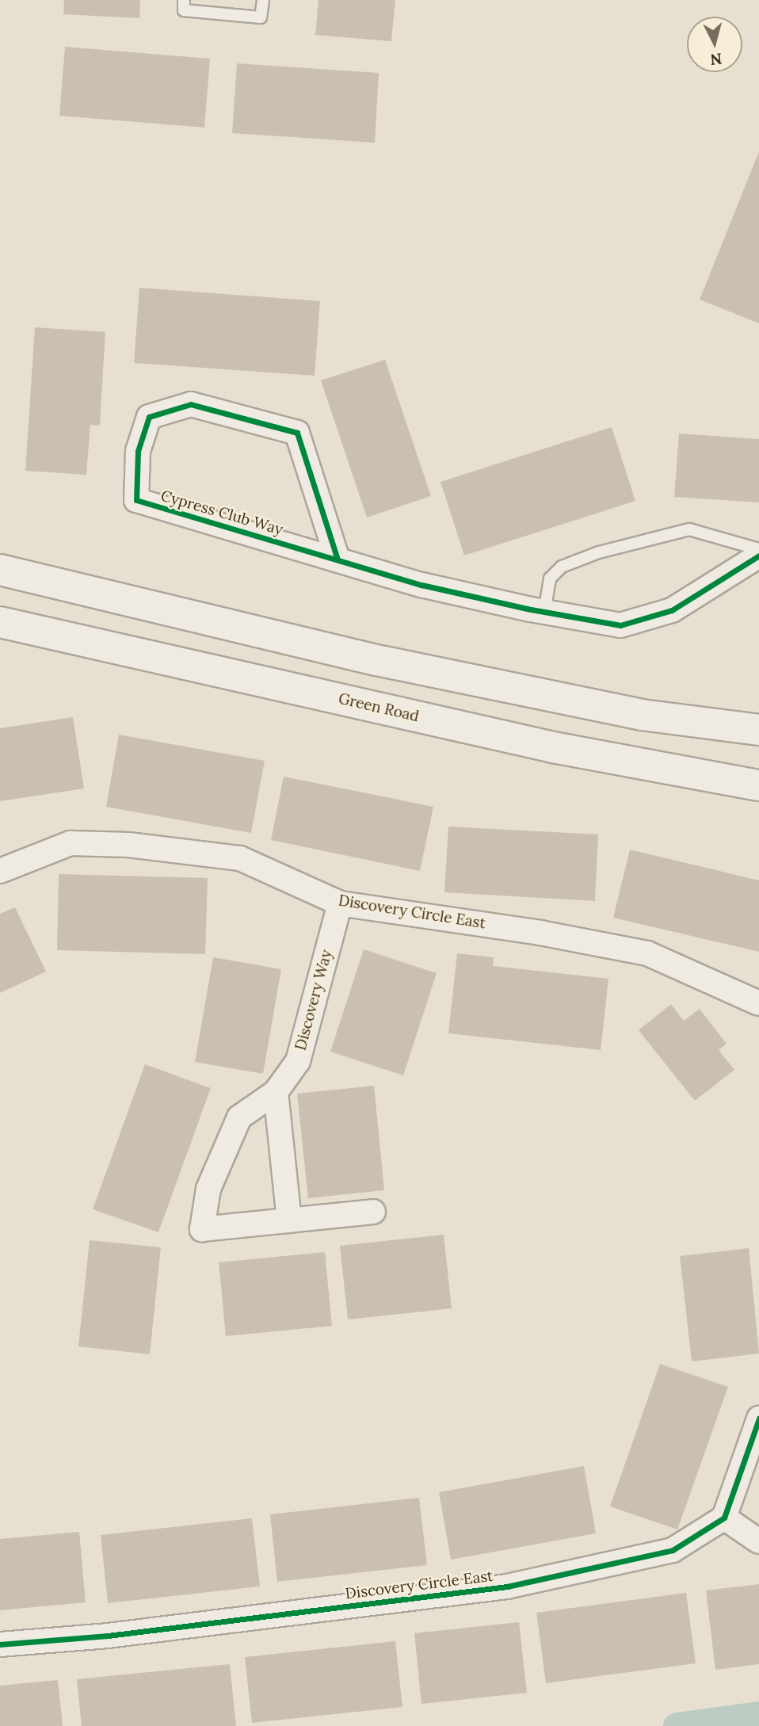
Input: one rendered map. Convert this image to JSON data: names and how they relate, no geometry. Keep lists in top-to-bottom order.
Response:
{
  "streets": {
    "main road": ["Green Road"],
    "street": ["Cypress Club Way", "Discovery Circle East", "Discovery Way"]
  },
  "crossings": [
    ["Discovery Circle East", "Discovery Way"]
  ],
  "north": "bottom"
}
